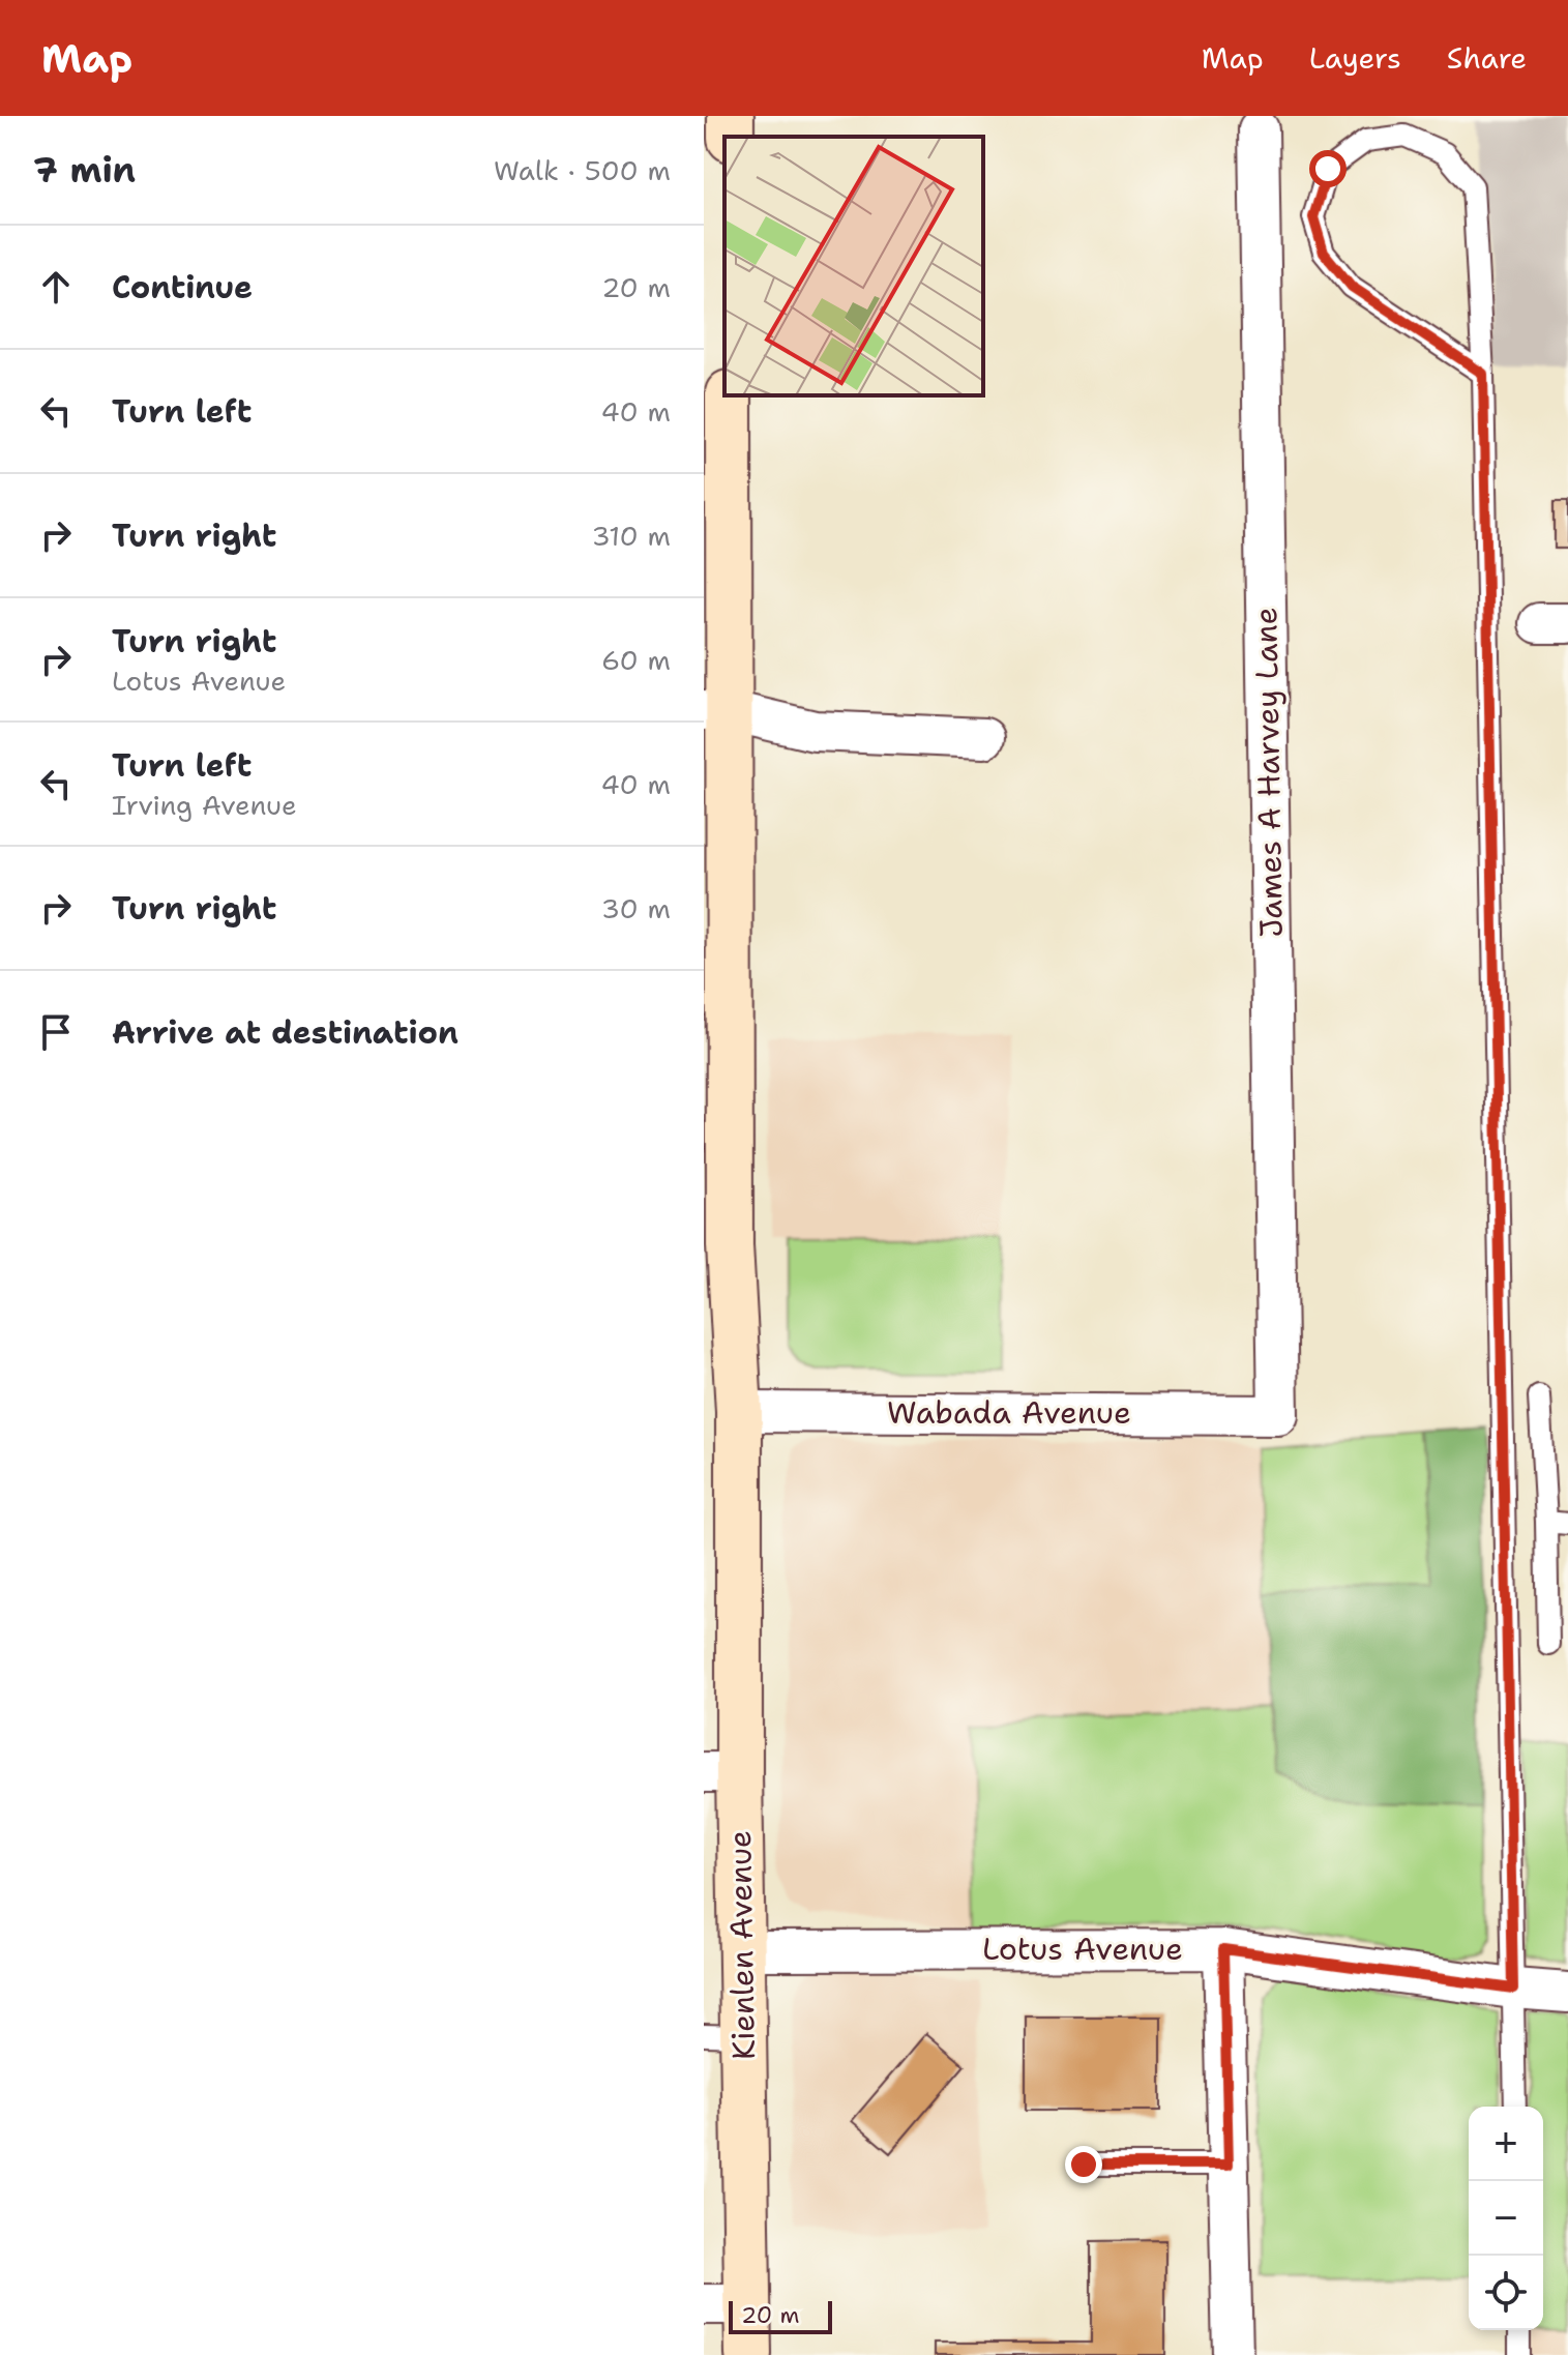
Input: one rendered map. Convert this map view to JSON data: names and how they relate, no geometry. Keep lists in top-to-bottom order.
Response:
{
  "streets": {
    "main road": ["Kienlen Avenue"],
    "street": ["James A Harvey Lane", "Wabada Avenue", "Lotus Avenue"]
  },
  "crossings": [
    ["James A Harvey Lane", "Wabada Avenue"],
    ["Wabada Avenue", "Kienlen Avenue"],
    ["Kienlen Avenue", "Lotus Avenue"]
  ],
  "scale_bar": "20 m",
  "page": {
    "header": "Map",
    "nav": ["Map", "Layers", "Share"],
    "heading": ["7 min", "Walk · 500 m"],
    "list": [
      ["Continue", "20 m"],
      ["Turn left", "40 m"],
      ["Turn right", "310 m"],
      ["Turn right", "Lotus Avenue", "60 m"],
      ["Turn left", "Irving Avenue", "40 m"],
      ["Turn right", "30 m"],
      "Arrive at destination"
    ],
    "map_buttons": ["+", "−"],
    "scale": "20 m"
  }
}
